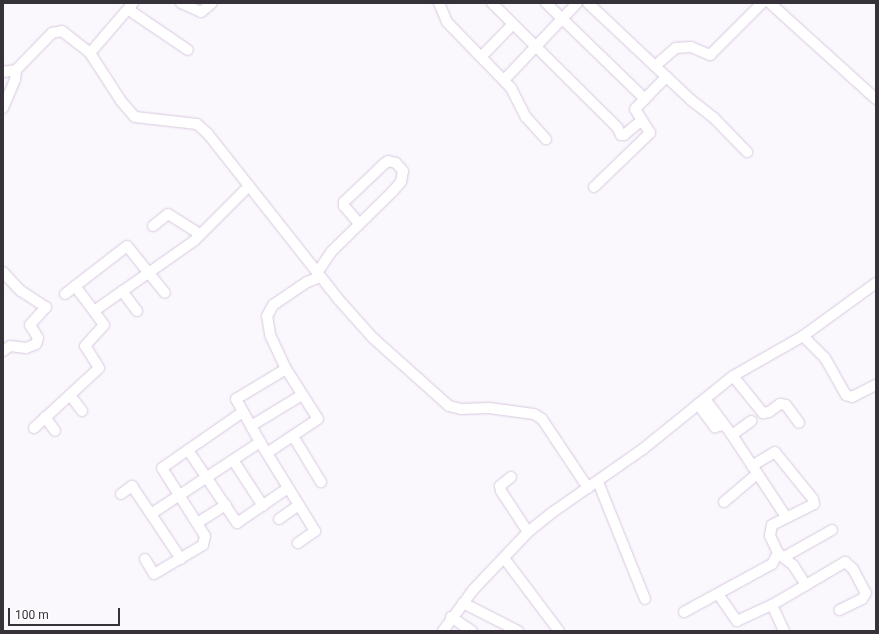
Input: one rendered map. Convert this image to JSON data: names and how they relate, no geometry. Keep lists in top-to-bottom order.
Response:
{
  "scale_bar": "100 m"
}
